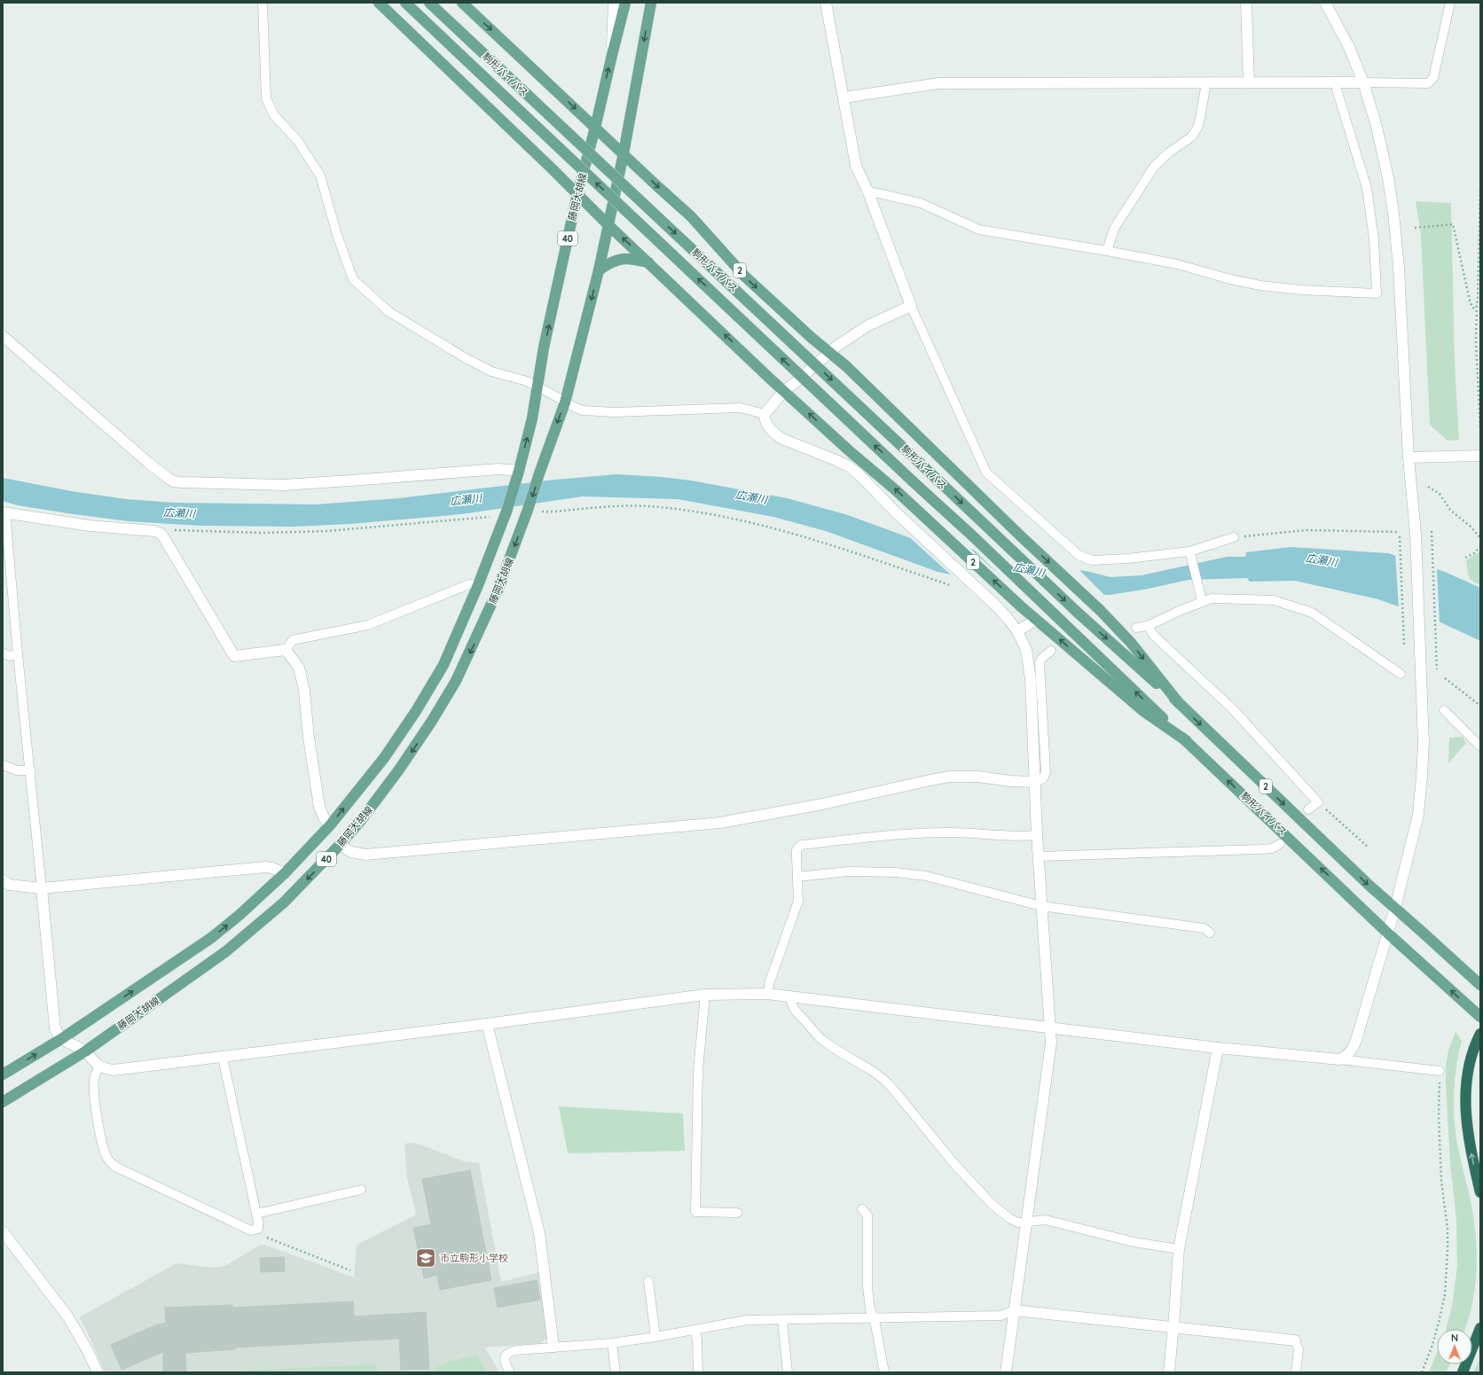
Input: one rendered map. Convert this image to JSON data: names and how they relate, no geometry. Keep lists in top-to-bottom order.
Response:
{
  "streets": {
    "main road": [
      "駒形バイパス",
      "藤岡大胡線",
      "40",
      "2"
    ]
  },
  "crossings": [
    ["駒形バイパス", "2"],
    ["藤岡大胡線", "40"],
    ["藤岡大胡線", "2"],
    ["40", "2"]
  ],
  "water": ["広瀬川"],
  "places": {
    "school or university": ["市立駒形小学校"]
  },
  "north": "top"
}
